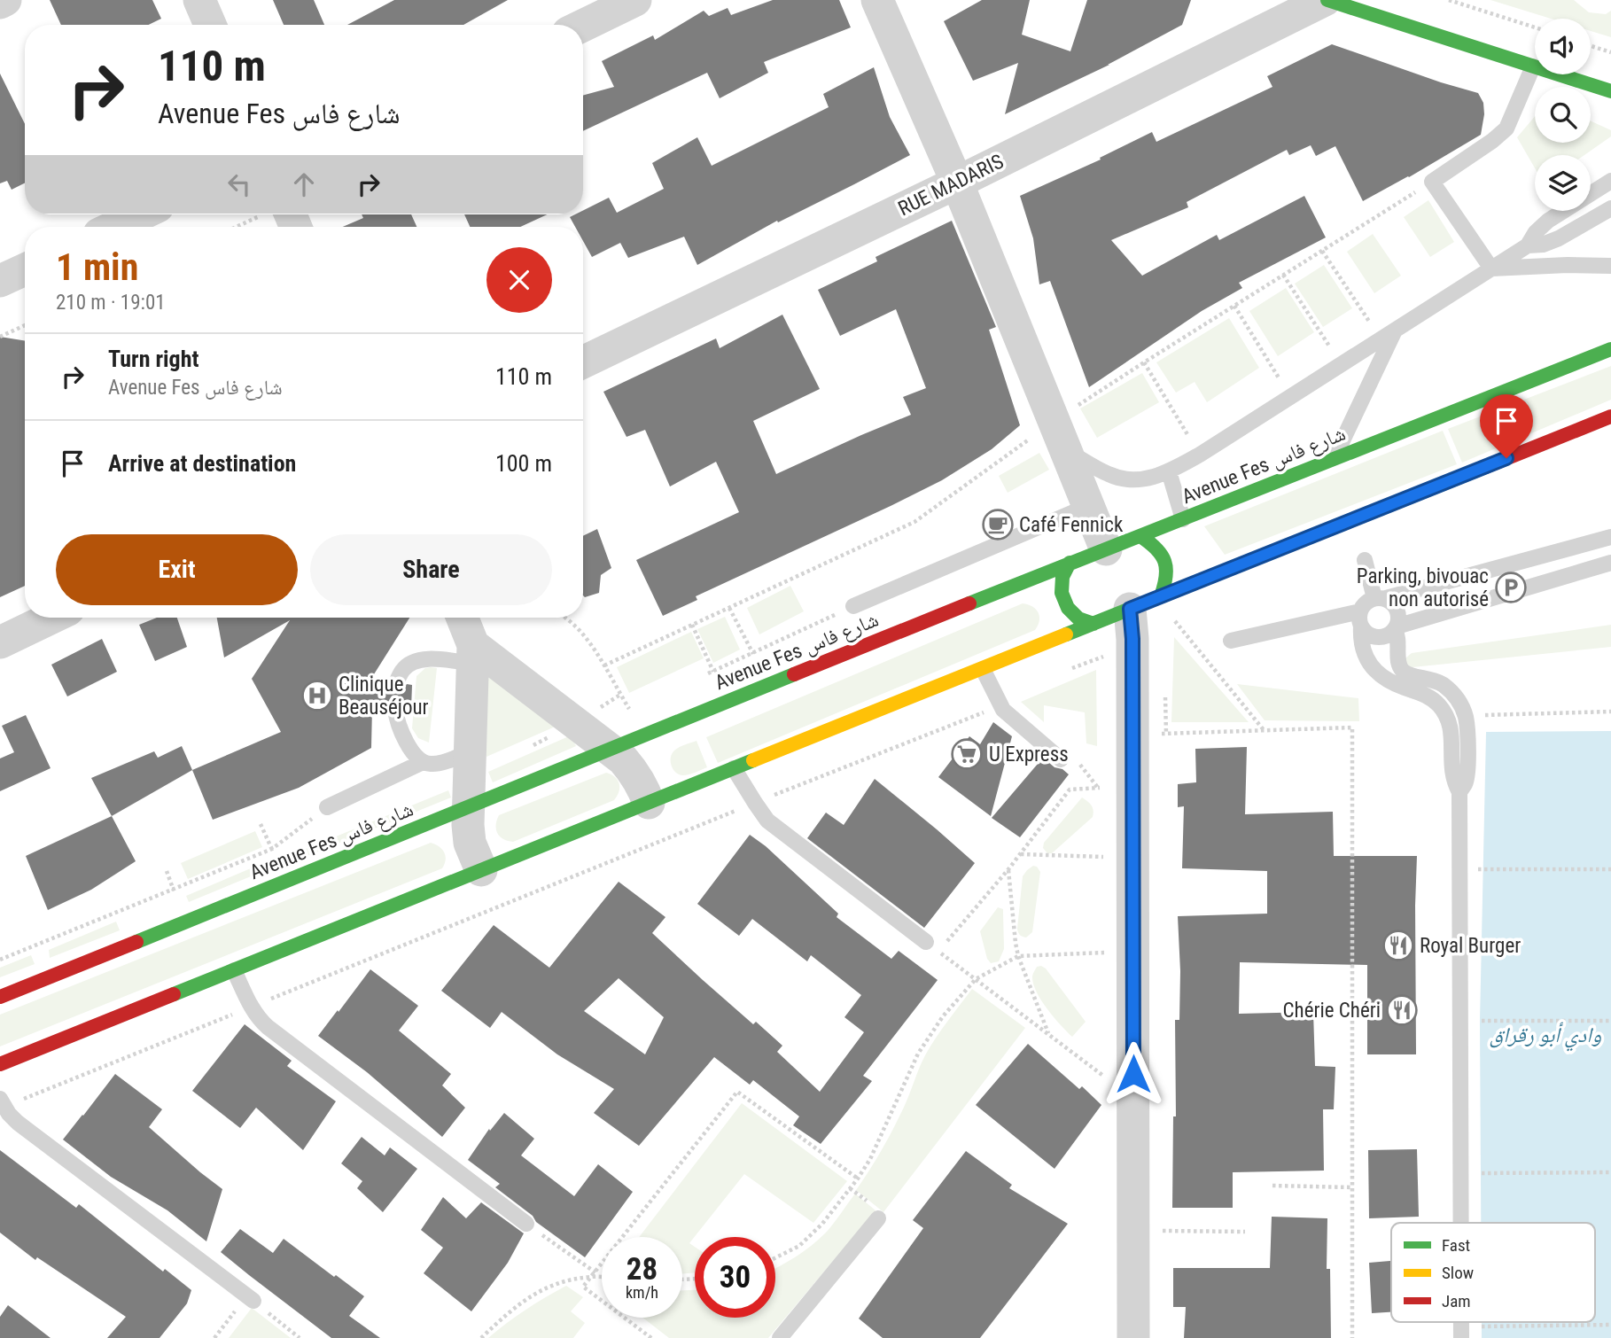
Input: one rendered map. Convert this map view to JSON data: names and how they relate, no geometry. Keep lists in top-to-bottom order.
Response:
{
  "streets": {
    "main road": ["Avenue Fes شارع فاس"],
    "street": ["RUE MADARIS"]
  },
  "water": ["وادي أبو رقراق"],
  "places": {
    "cafe": ["Café Fennick"],
    "parking": ["Parking, bivouac non autorisé"],
    "hospital": ["Clinique Beauséjour"],
    "supermarket": ["U Express"],
    "restaurant": ["Royal Burger", "Chérie Chéri"]
  },
  "legend": ["Fast", "Slow", "Jam"],
  "page": {
    "turn": ["110 m", "Avenue Fes شارع فاس"],
    "heading": ["1 min", "210 m · 19:01"],
    "list": [
      {
        "name": "Turn right",
        "note": "Avenue Fes شارع فاس",
        "value": "110 m"
      },
      {
        "name": "Arrive at destination",
        "value": "100 m"
      }
    ],
    "buttons": ["Exit", "Share"],
    "speed": "28 km/h",
    "limit": "30"
  }
}
